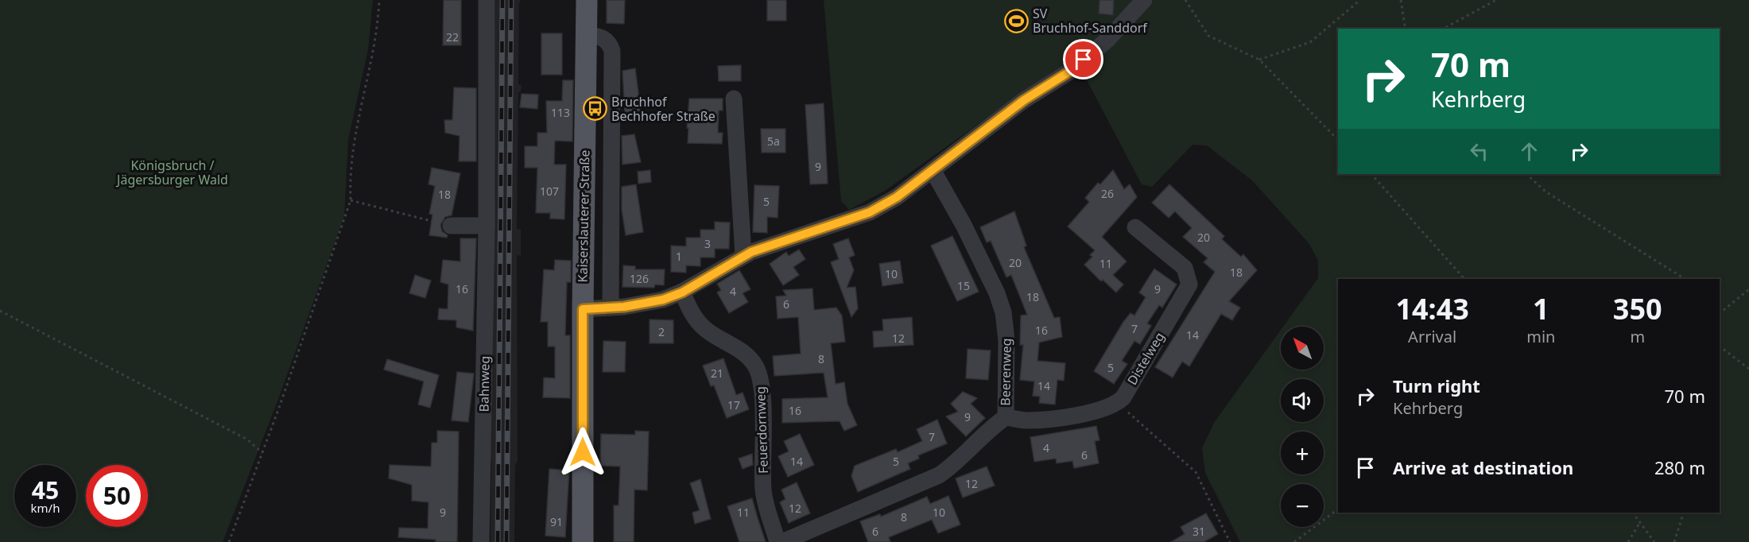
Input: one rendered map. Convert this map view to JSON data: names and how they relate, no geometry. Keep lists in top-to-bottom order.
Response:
{
  "streets": {
    "main road": ["Kaiserslauterer Straße"],
    "street": [
      "Distelweg",
      "Beerenweg",
      "Bahnweg",
      "Feuerdornweg"
    ]
  },
  "parks": ["Königsbruch / Jägersburger Wald"],
  "places": {
    "sports": ["SV Bruchhof-Sanddorf"],
    "bus stop": ["Bruchhof Bechhofer Straße"]
  },
  "house_numbers": [
    "22",
    "113",
    "5a",
    "9",
    "107",
    "26",
    "18",
    "5",
    "20",
    "3",
    "1",
    "20",
    "11",
    "18",
    "10",
    "126",
    "15",
    "16",
    "9",
    "4",
    "18",
    "6",
    "7",
    "16",
    "2",
    "14",
    "12",
    "8",
    "5",
    "21",
    "14",
    "17",
    "16",
    "9",
    "7",
    "4",
    "6",
    "14",
    "5",
    "12",
    "12",
    "9",
    "11",
    "10",
    "8",
    "91",
    "6",
    "31"
  ],
  "north": "top left",
  "page": {
    "turn": ["70 m", "Kehrberg"],
    "eta": [
      "14:43",
      "Arrival",
      "1",
      "min",
      "350",
      "m"
    ],
    "map_buttons": ["+", "−"],
    "list": [
      {
        "name": "Turn right",
        "note": "Kehrberg",
        "value": "70 m"
      },
      {
        "name": "Arrive at destination",
        "value": "280 m"
      }
    ],
    "speed": "45 km/h",
    "limit": "50"
  }
}
